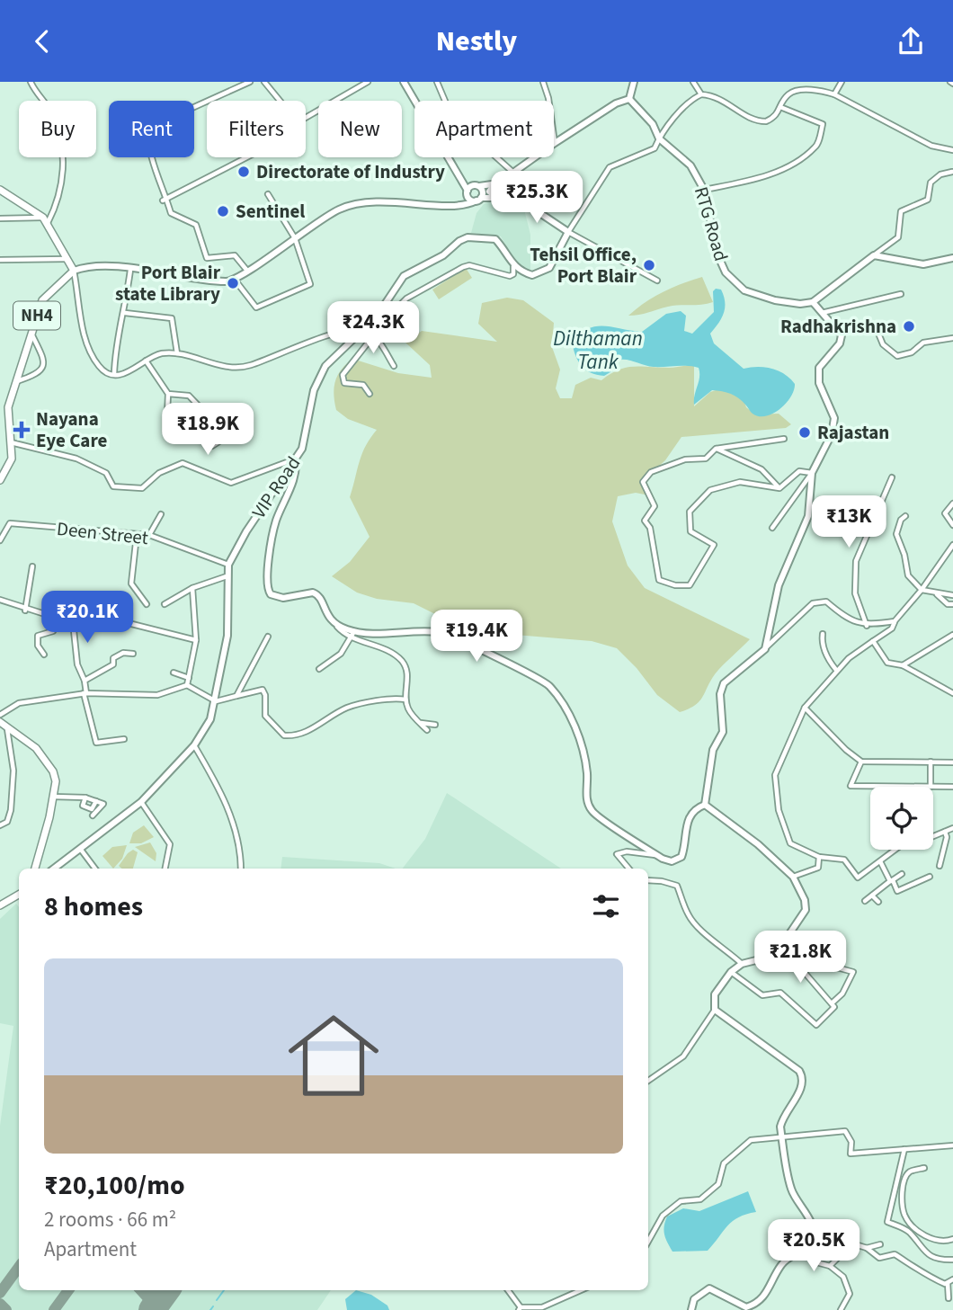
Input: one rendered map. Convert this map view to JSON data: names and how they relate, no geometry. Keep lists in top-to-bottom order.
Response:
{
  "streets": {
    "highway": ["NH4"],
    "main road": ["RTG Road", "VIP Road"],
    "street": ["Deen Street"]
  },
  "crossings": [
    ["VIP Road", "Deen Street"]
  ],
  "water": ["Dilthaman Tank"],
  "places": {
    "other": [
      "Directorate of Industry",
      "Sentinel",
      "Tehsil Office, Port Blair",
      "Port Blair state Library",
      "Radhakrishna",
      "Rajastan"
    ],
    "health": ["Nayana Eye Care"]
  },
  "page": {
    "header": "Nestly",
    "chip": [
      "Buy",
      "Rent",
      "Filters",
      "New",
      "Apartment"
    ],
    "price": [
      "₹25.3K",
      "₹24.3K",
      "₹18.9K",
      "₹13K",
      "₹20.1K",
      "₹19.4K",
      "₹21.8K",
      "₹20.5K"
    ],
    "heading": "8 homes",
    "list": [
      {
        "name": "₹20,100/mo",
        "note": "2 rooms · 66 m² · Apartment"
      }
    ]
  }
}
